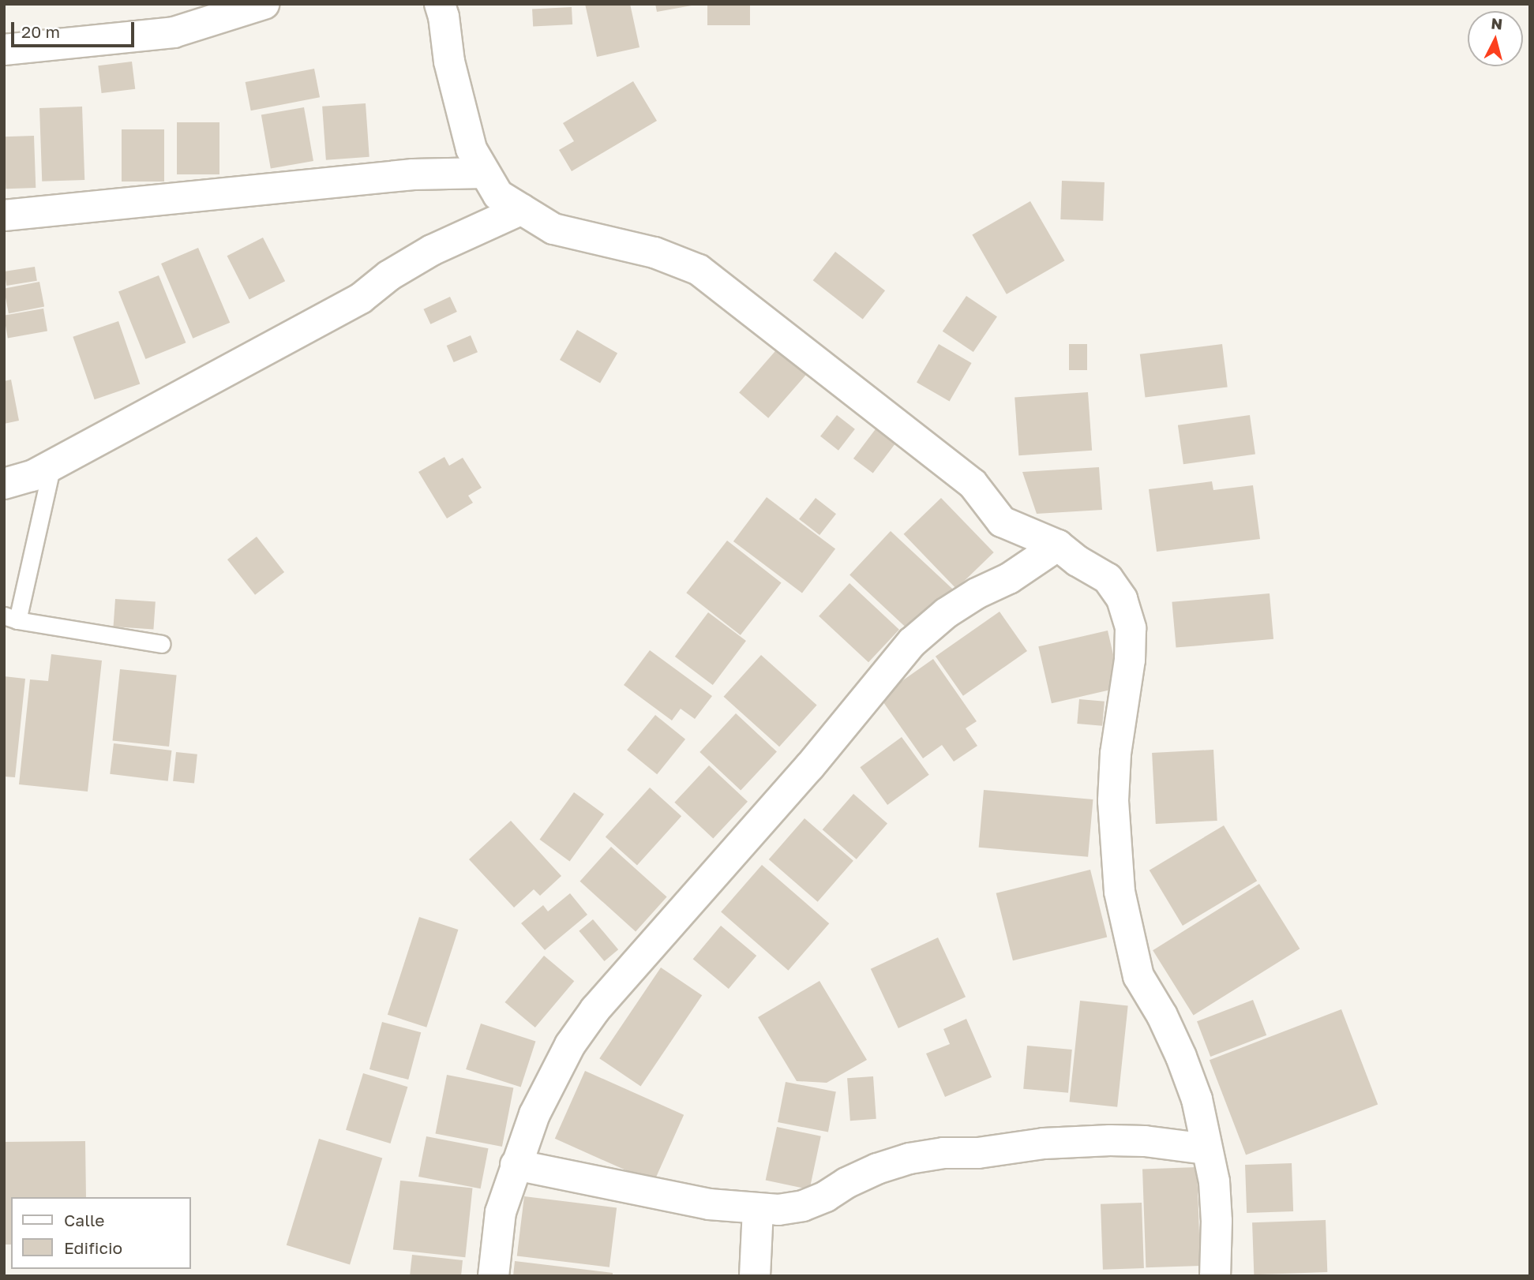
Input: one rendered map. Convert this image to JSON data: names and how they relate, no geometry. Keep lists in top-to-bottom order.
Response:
{
  "legend": ["Calle", "Edificio"],
  "scale_bar": "20 m",
  "north": "top"
}
